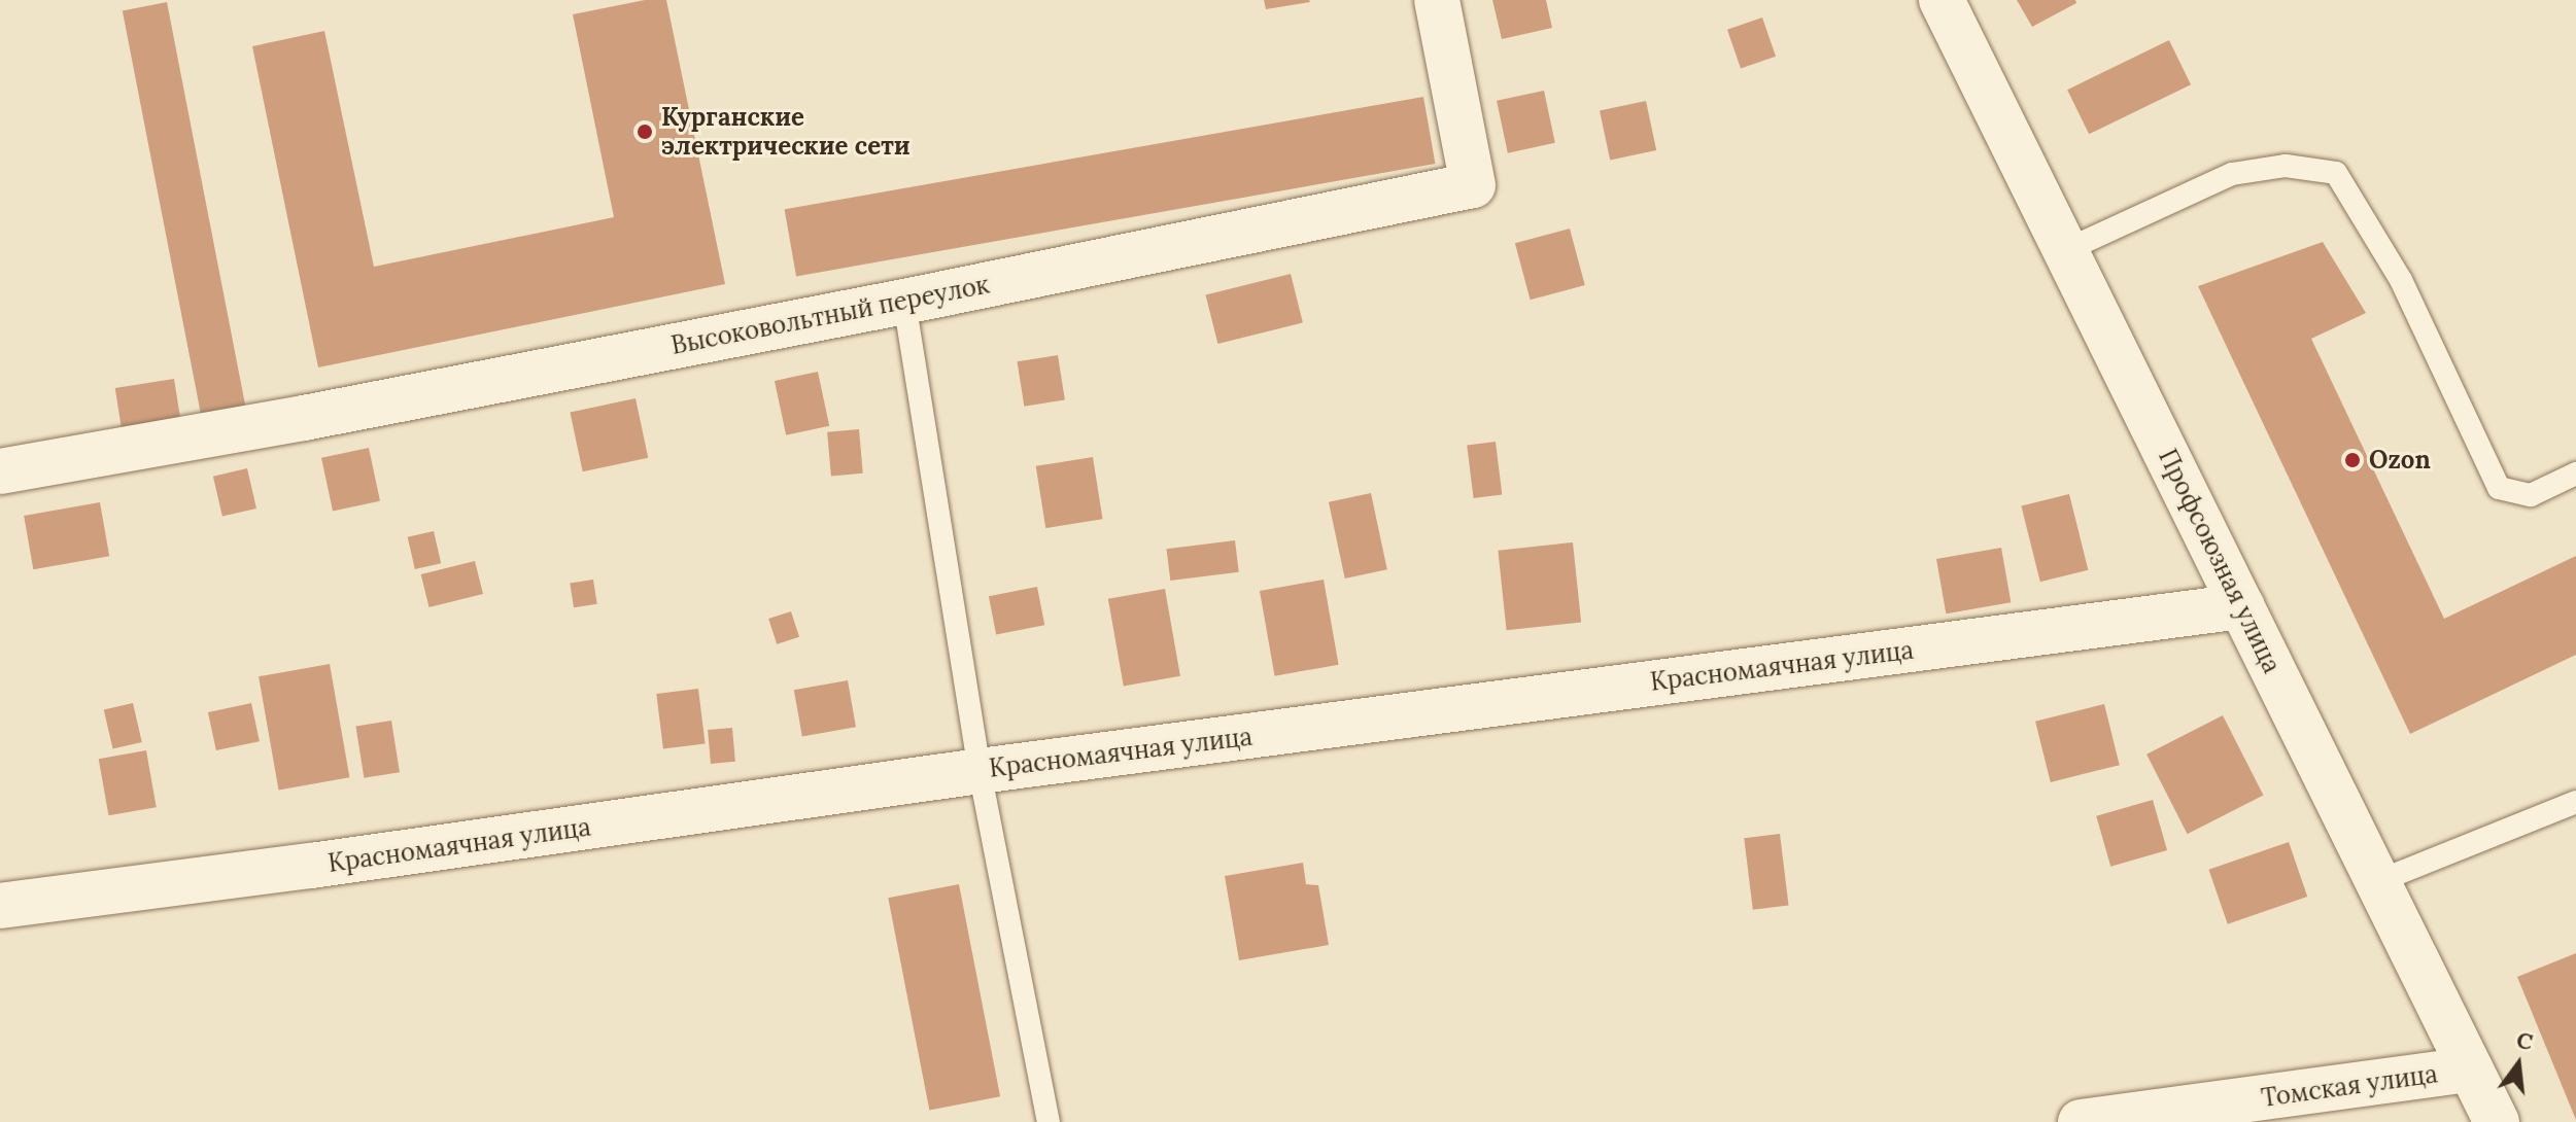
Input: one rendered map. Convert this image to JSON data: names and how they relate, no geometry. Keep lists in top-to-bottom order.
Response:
{
  "streets": {
    "street": [
      "Высоковольтный переулок",
      "Профсоюзная улица",
      "Красномаячная улица",
      "Томская улица"
    ]
  },
  "crossings": [
    ["Профсоюзная улица", "Красномаячная улица"],
    ["Профсоюзная улица", "Томская улица"]
  ],
  "places": ["Курганские электрические сети", "Ozon"],
  "north": "top"
}
